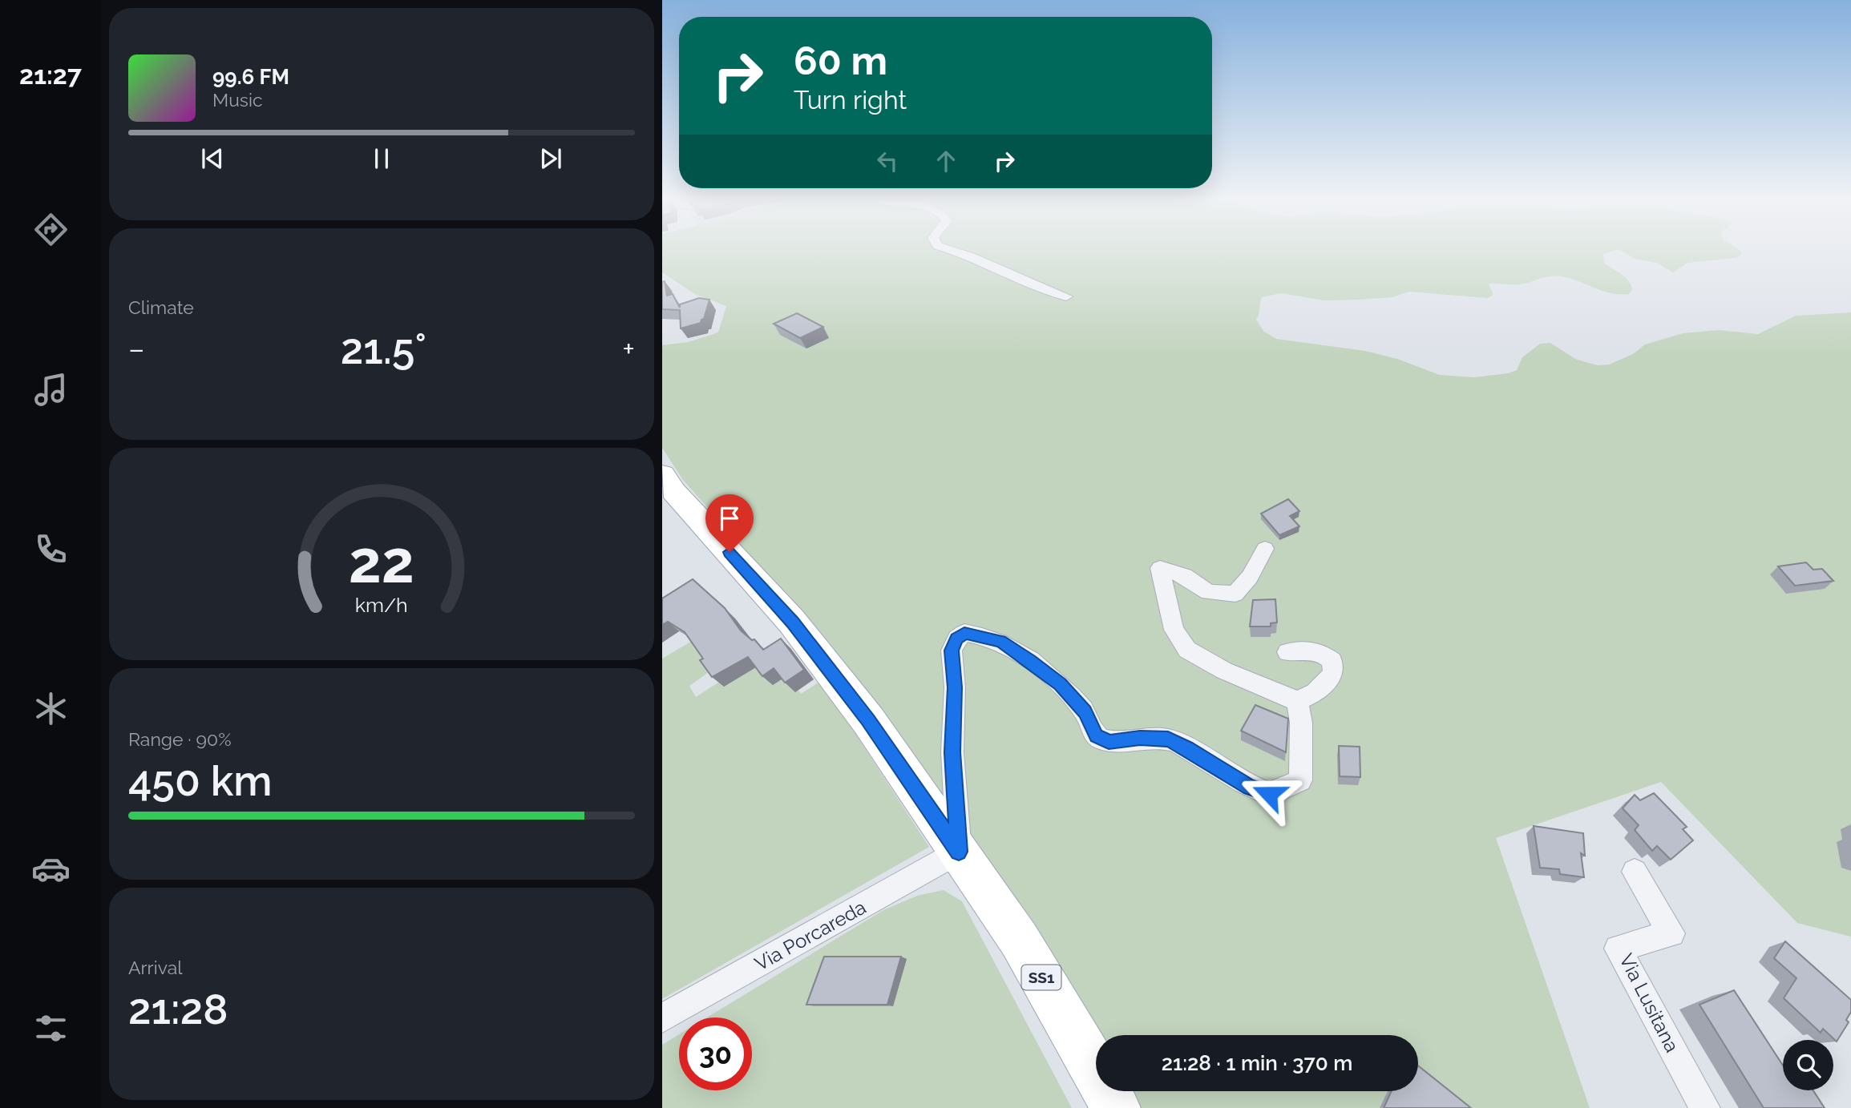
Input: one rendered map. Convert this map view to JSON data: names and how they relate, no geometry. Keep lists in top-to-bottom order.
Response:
{
  "streets": {
    "main road": ["SS1"],
    "street": ["Via Porcareda", "Via Lusitana"]
  },
  "crossings": [
    ["Via Porcareda", "SS1"]
  ],
  "page": {
    "tabs": "21:27",
    "turn": ["60 m", "Turn right"],
    "song": ["99.6 FM", "Music"],
    "tile": [
      "Climate",
      ["Range · 90%", "450 km"],
      ["Arrival", "21:28"]
    ],
    "heat": ["−", "21.5°", "+"],
    "limit": "30",
    "trip": "21:28 · 1 min · 370 m",
    "gauge": ["22", "km/h"]
  }
}
